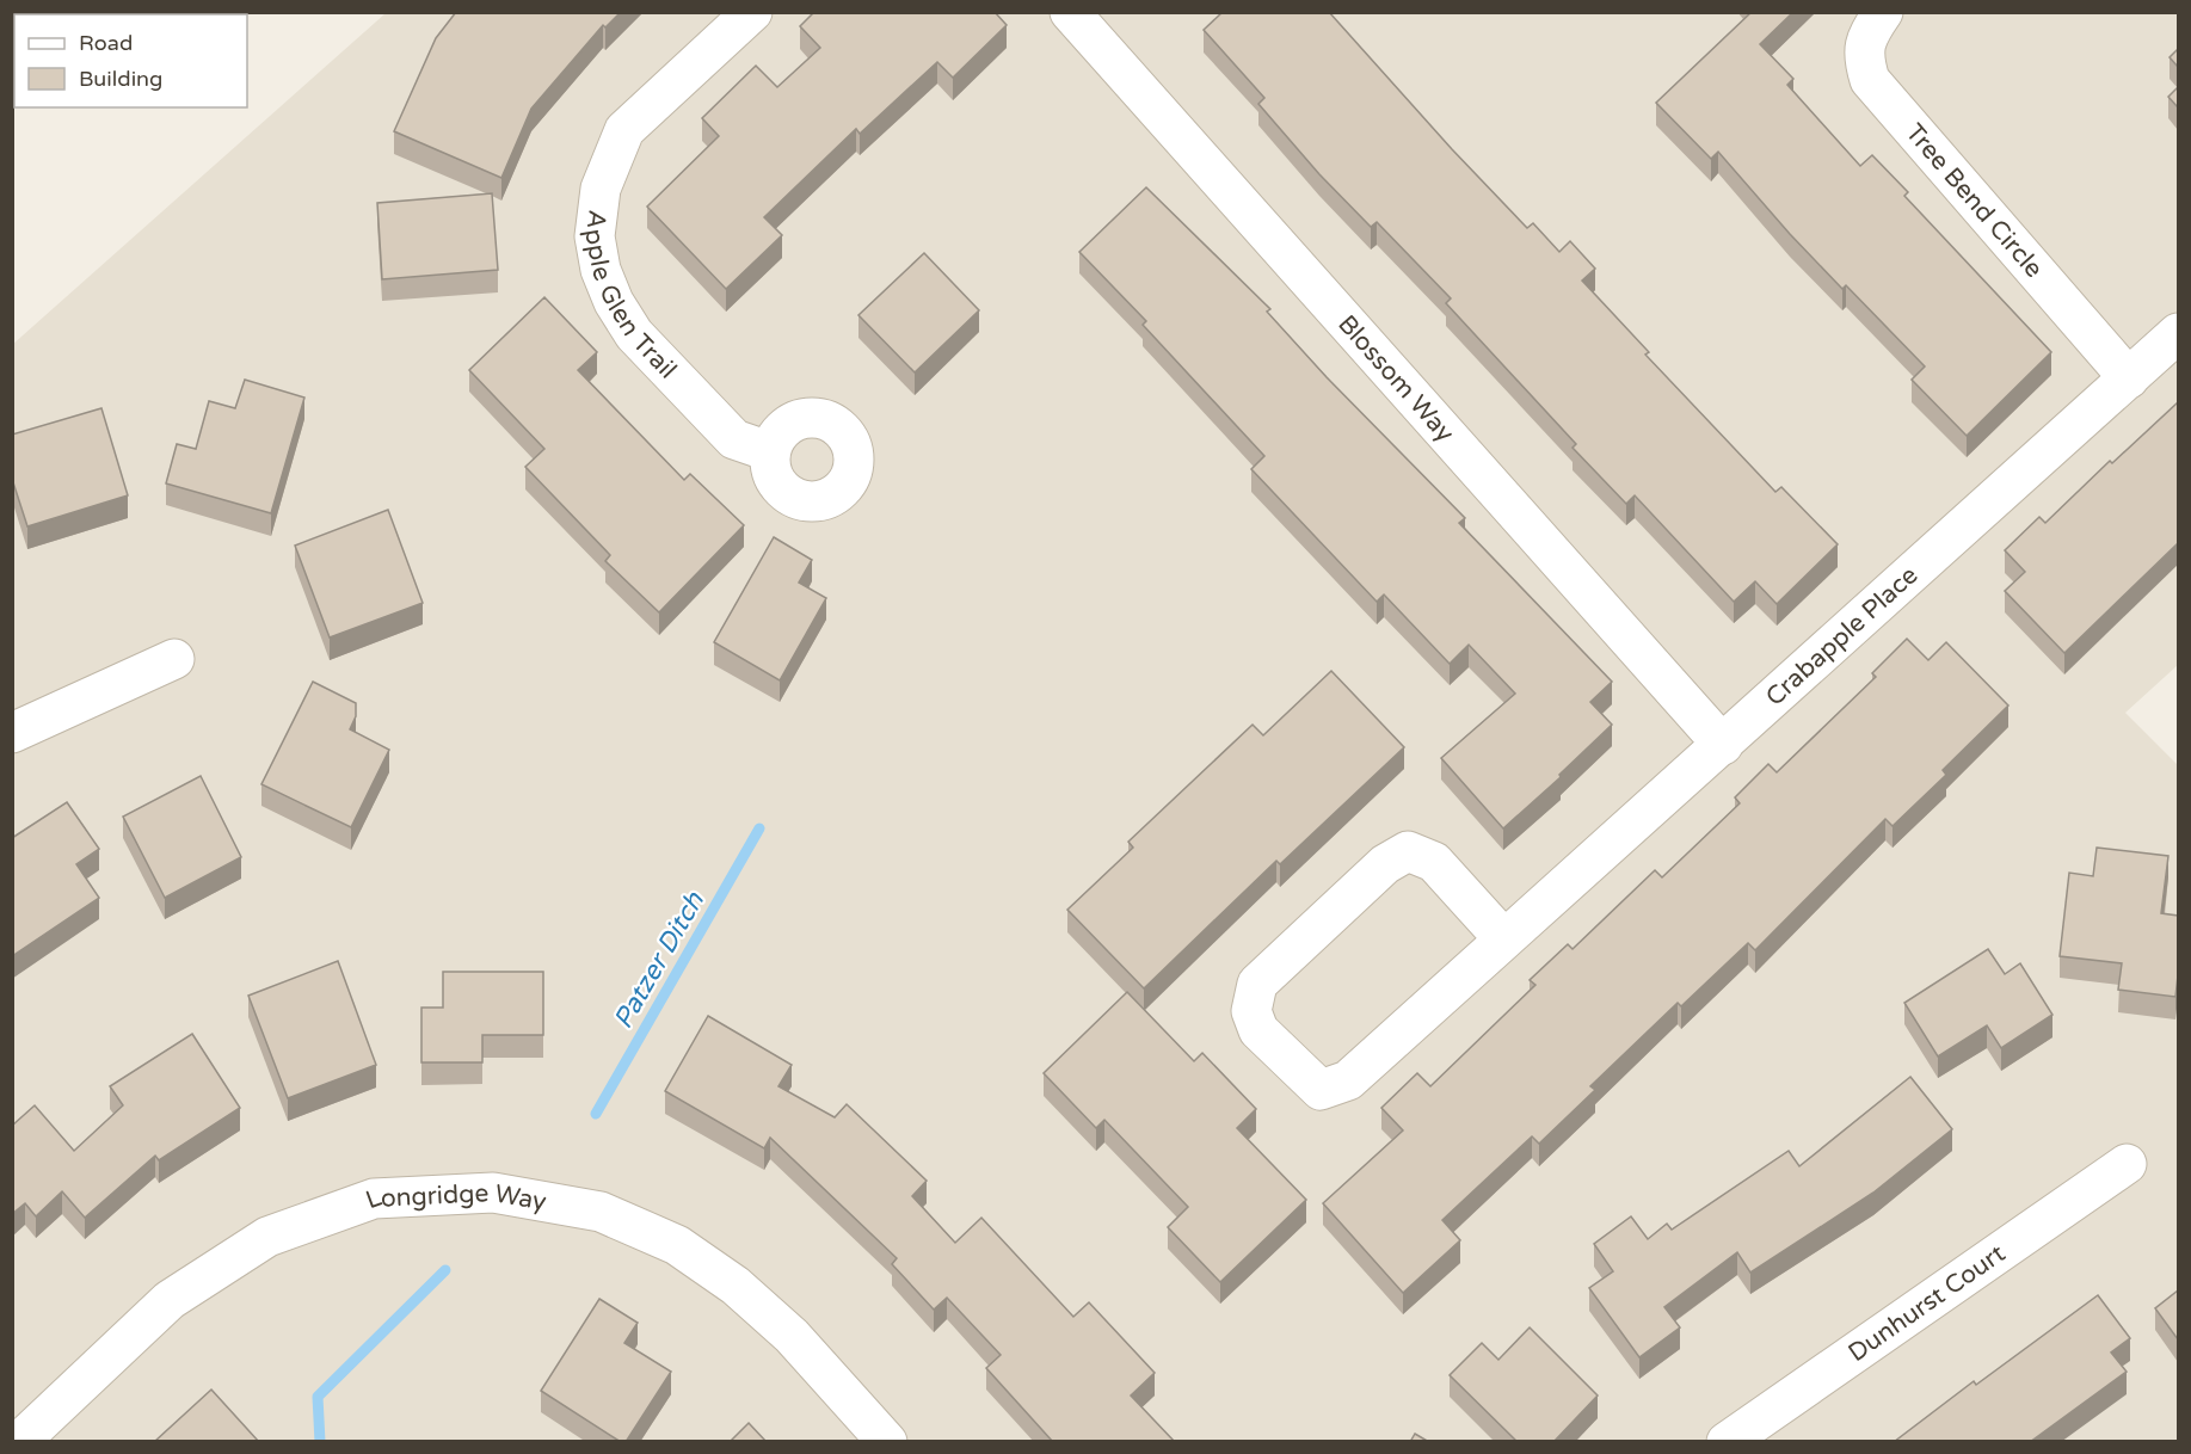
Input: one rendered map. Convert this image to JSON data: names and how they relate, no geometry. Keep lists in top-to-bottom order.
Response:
{
  "streets": {
    "street": [
      "Tree Bend Circle",
      "Apple Glen Trail",
      "Blossom Way",
      "Crabapple Place",
      "Longridge Way",
      "Dunhurst Court"
    ]
  },
  "crossings": [
    ["Tree Bend Circle", "Crabapple Place"],
    ["Blossom Way", "Crabapple Place"]
  ],
  "water": ["Patzer Ditch"],
  "legend": ["Road", "Building"]
}
